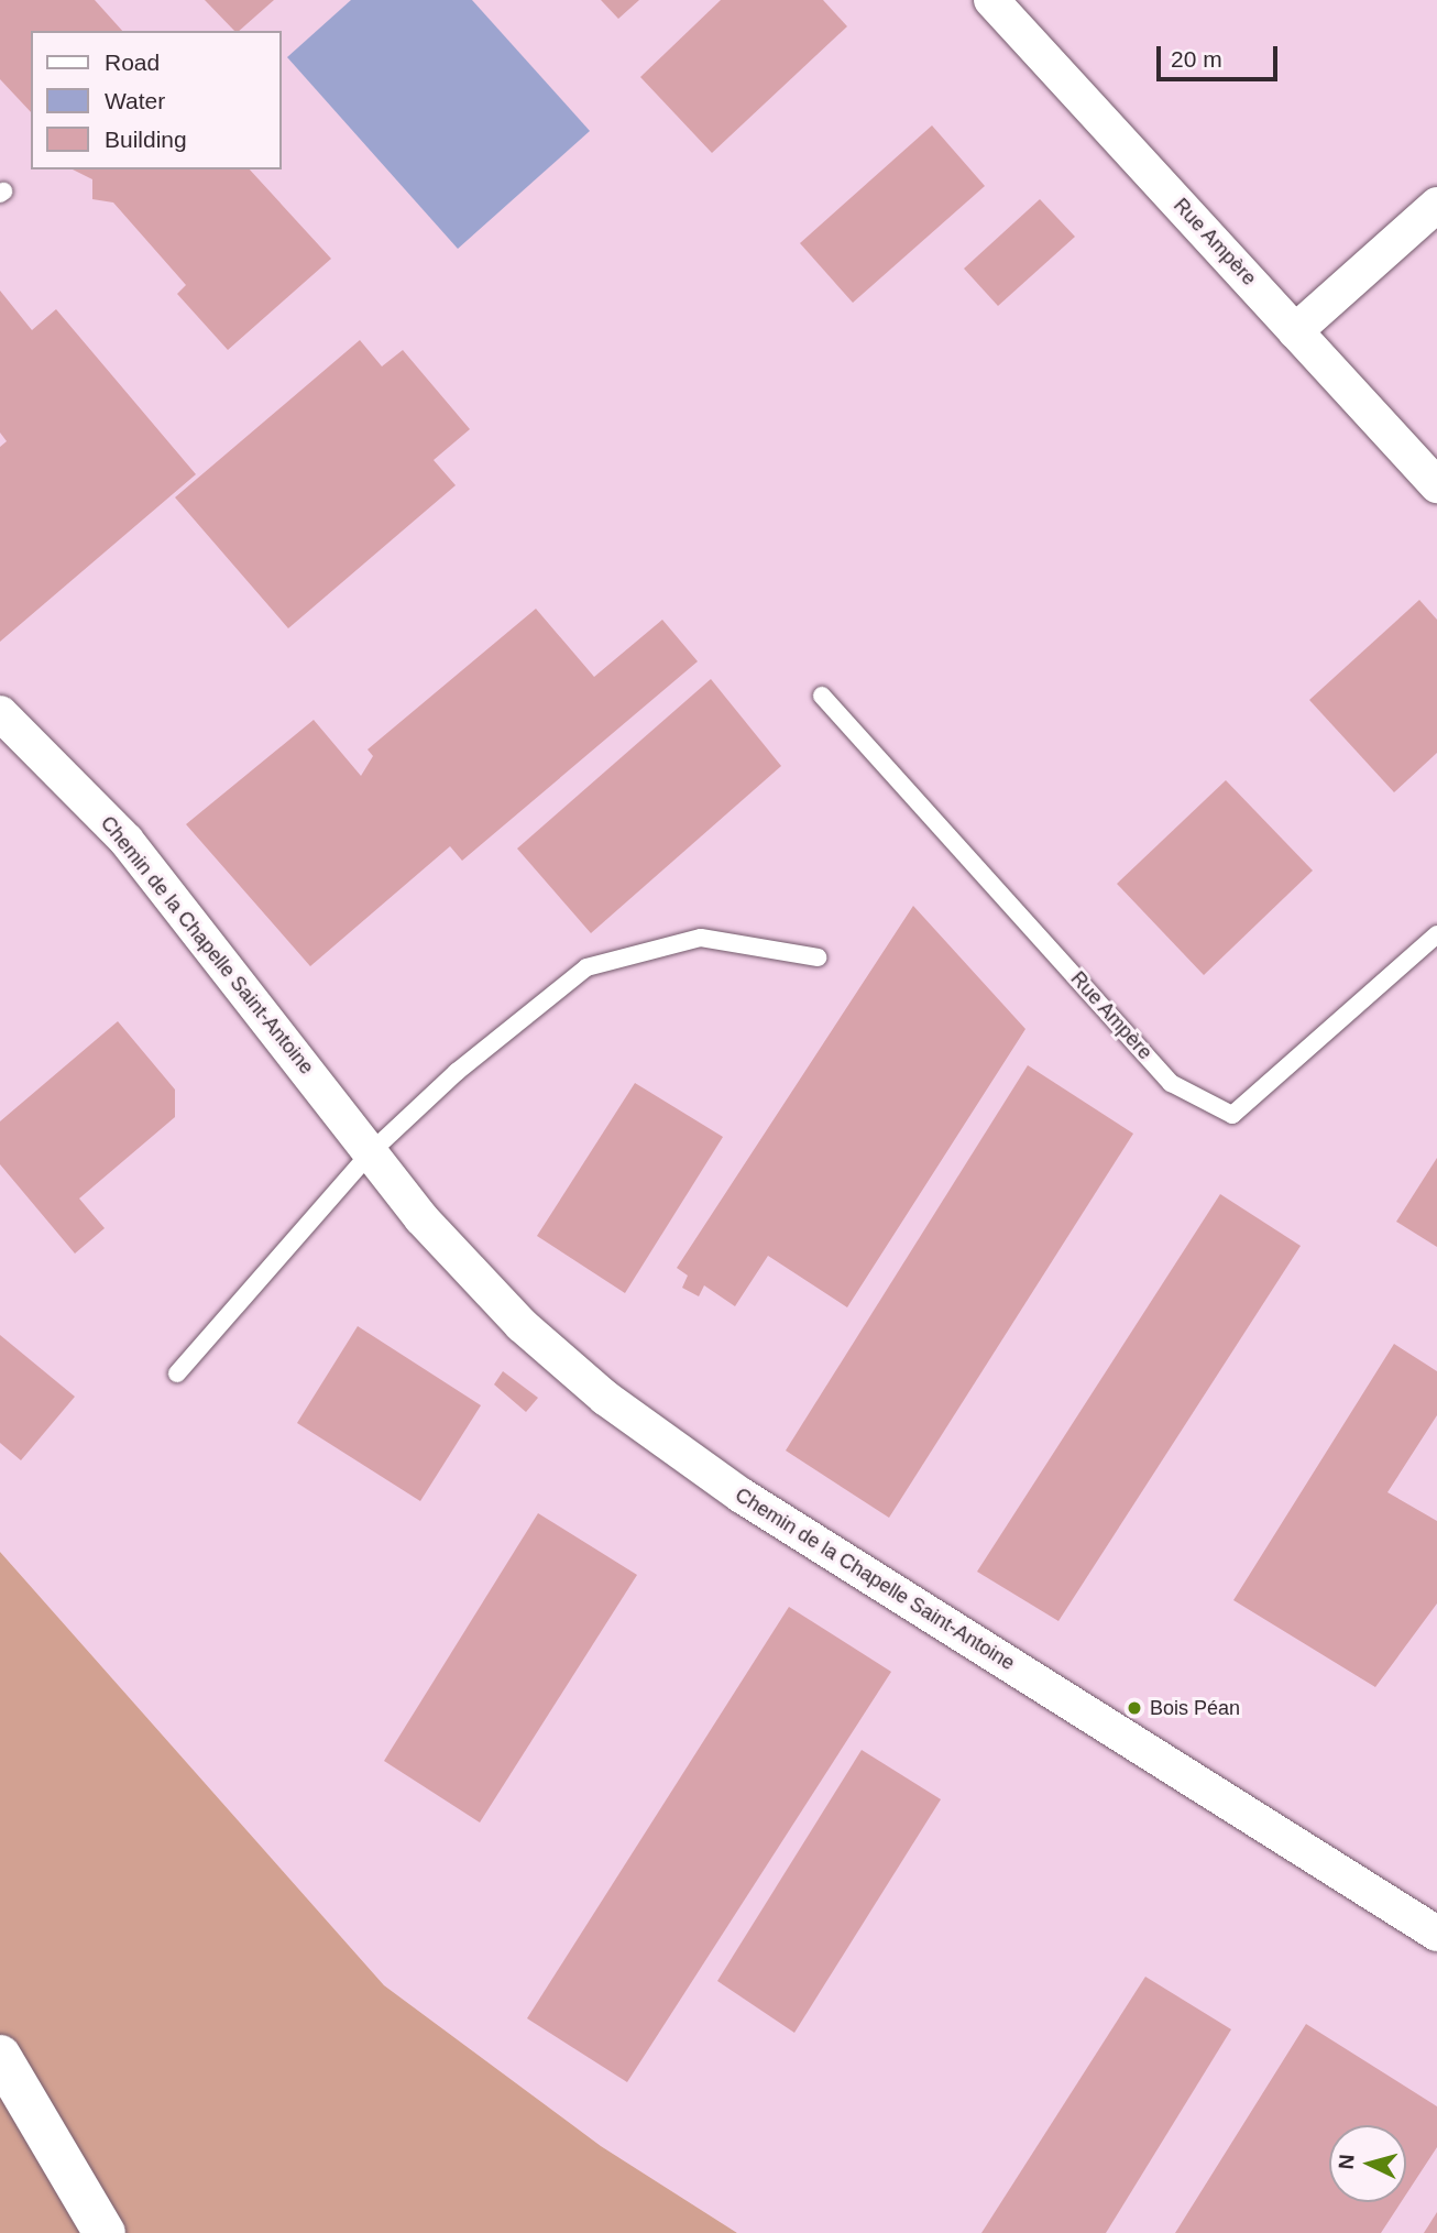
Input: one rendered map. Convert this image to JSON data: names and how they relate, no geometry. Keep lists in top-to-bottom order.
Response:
{
  "streets": {
    "street": ["Rue Ampère", "Chemin de la Chapelle Saint-Antoine"]
  },
  "places": ["Bois Péan"],
  "legend": ["Road", "Water", "Building"],
  "scale_bar": "20 m",
  "north": "left"
}
